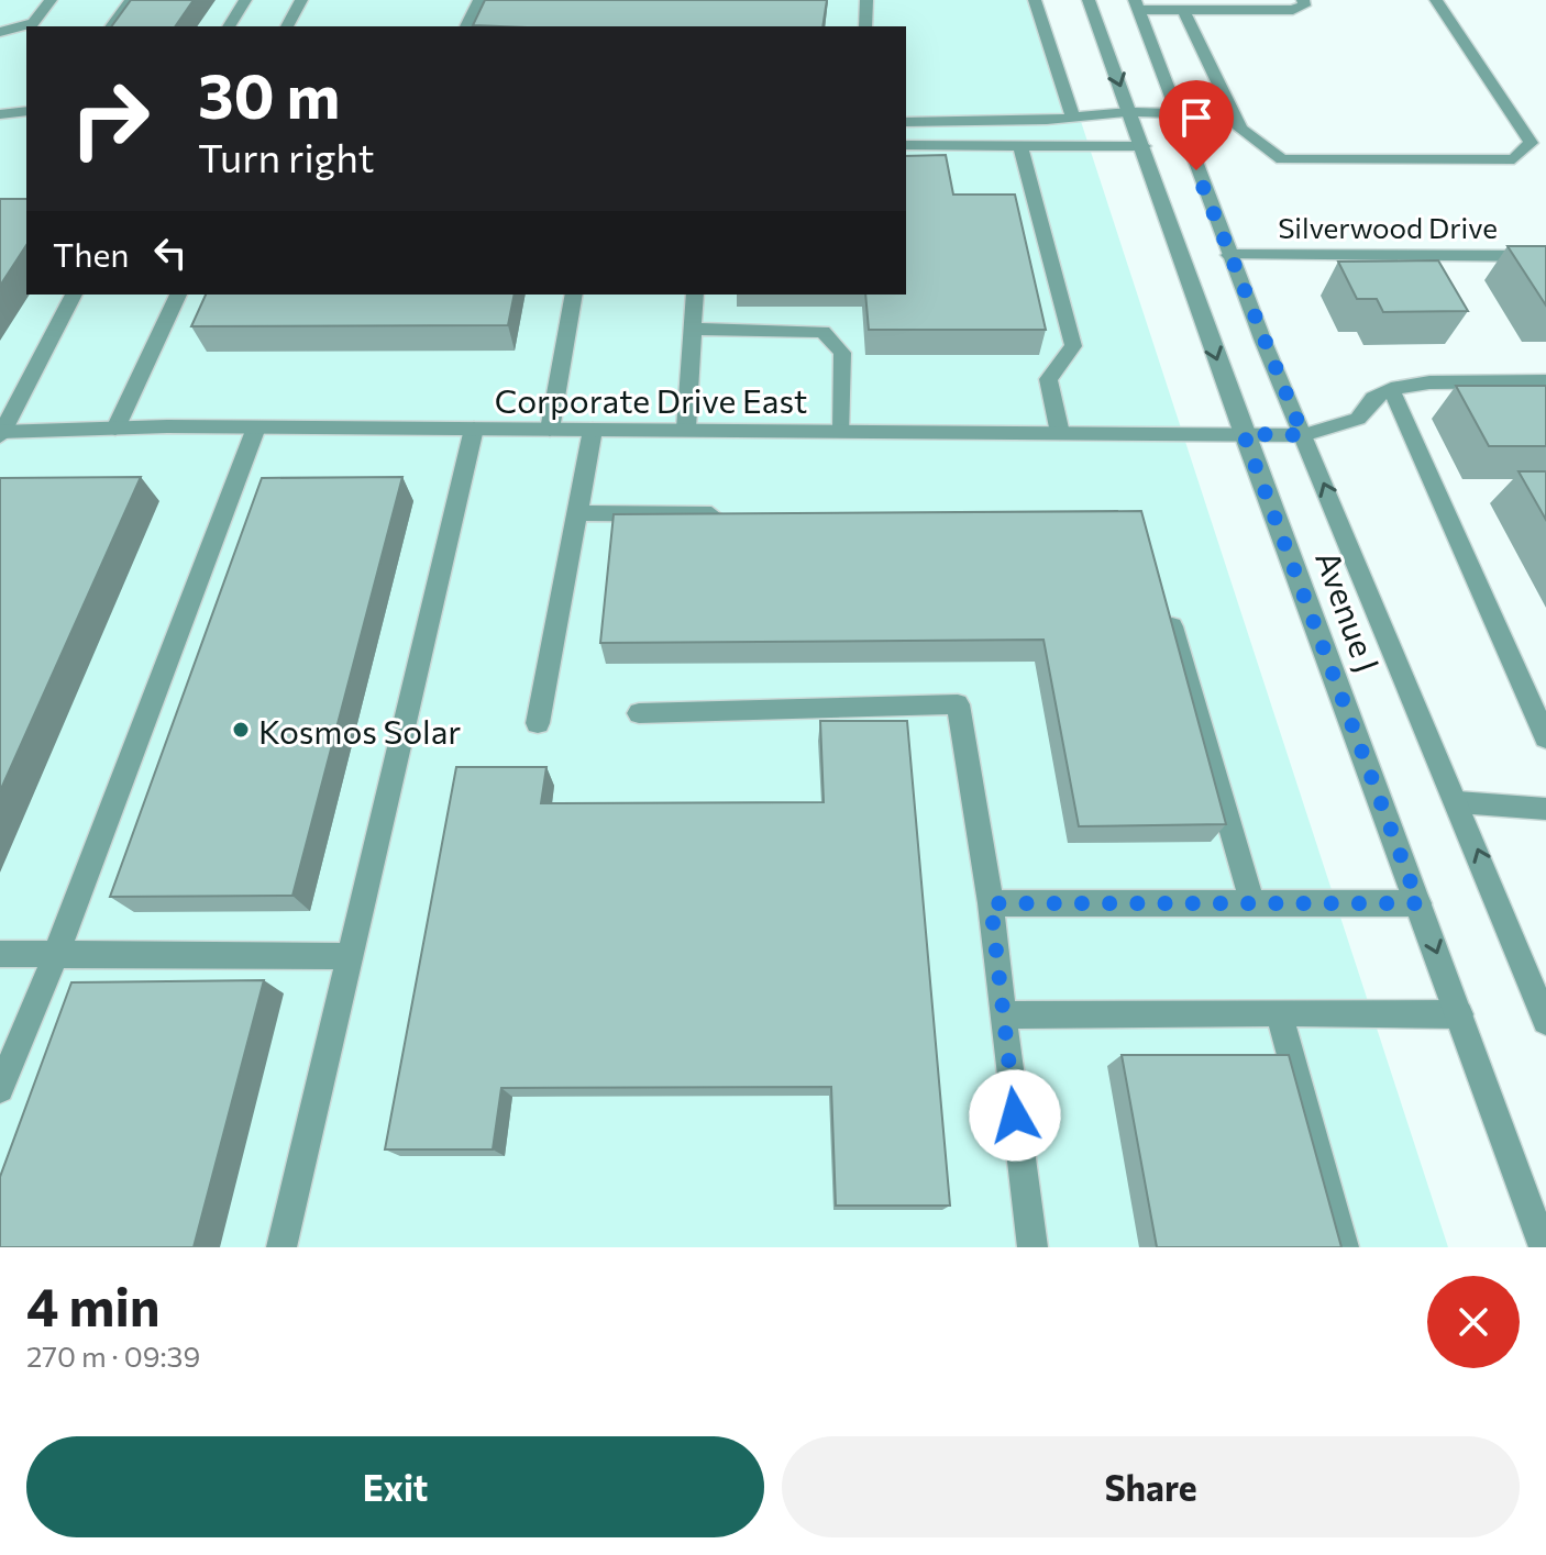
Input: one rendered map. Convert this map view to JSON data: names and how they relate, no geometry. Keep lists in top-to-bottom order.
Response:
{
  "streets": {
    "street": ["Silverwood Drive", "Corporate Drive East", "Avenue J"]
  },
  "crossings": [
    ["Silverwood Drive", "Avenue J"],
    ["Corporate Drive East", "Avenue J"]
  ],
  "places": ["Kosmos Solar"],
  "page": {
    "turn": ["30 m", "Turn right"],
    "then": "Then",
    "heading": ["4 min", "270 m · 09:39"],
    "buttons": ["Exit", "Share"]
  }
}
